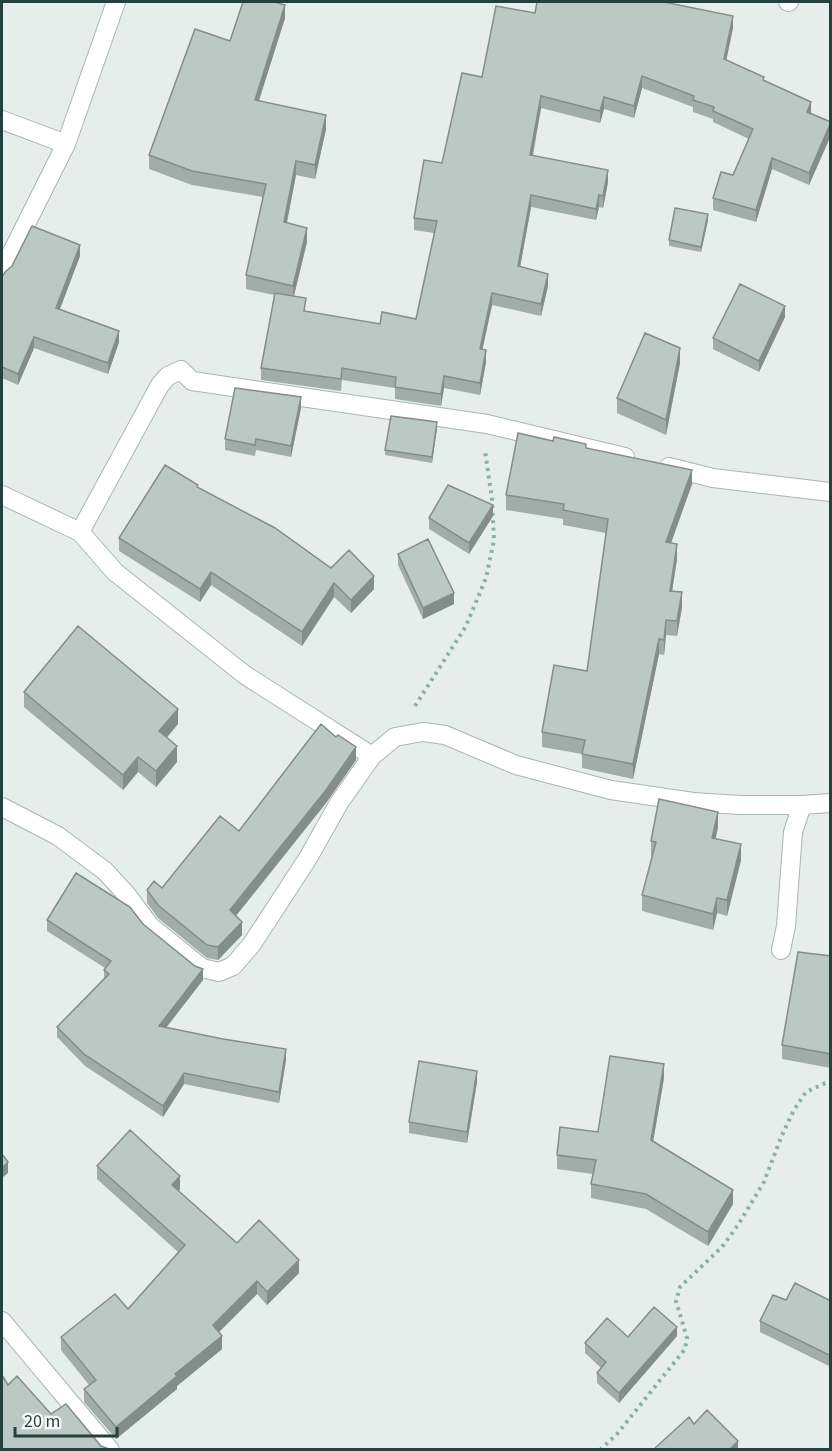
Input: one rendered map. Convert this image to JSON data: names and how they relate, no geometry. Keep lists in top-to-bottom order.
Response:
{
  "scale_bar": "20 m"
}
